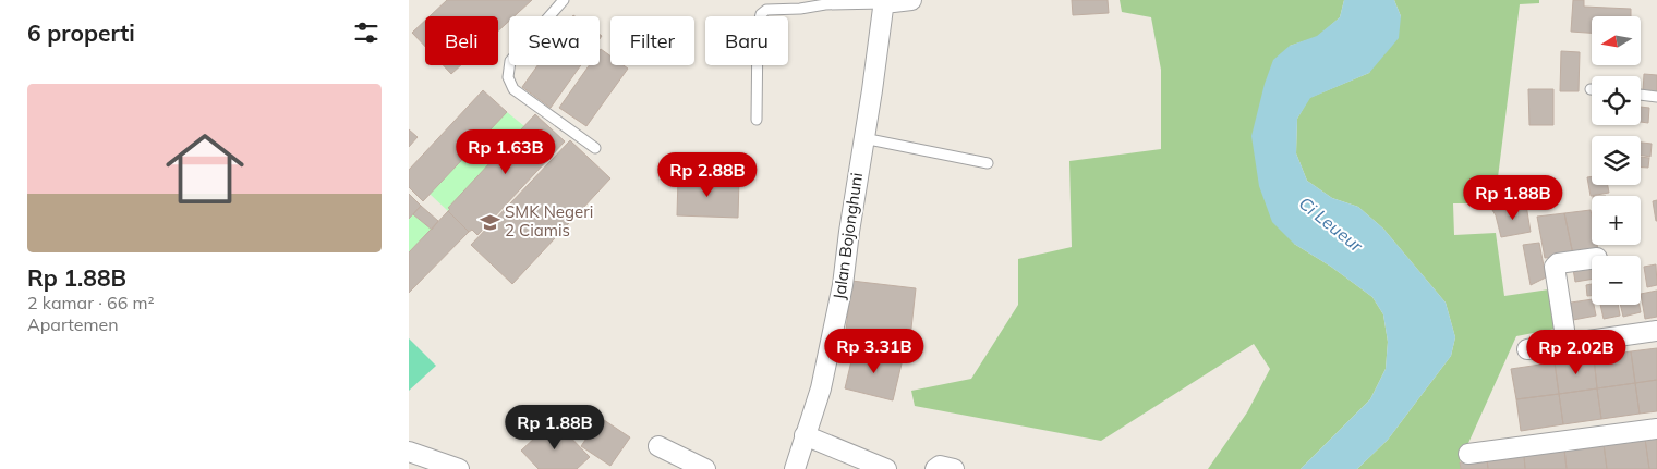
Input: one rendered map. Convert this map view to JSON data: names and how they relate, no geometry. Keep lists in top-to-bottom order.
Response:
{
  "streets": {
    "street": ["Jalan Bojonghuni"]
  },
  "water": ["Ci Leueur"],
  "places": {
    "school or university": ["SMK Negeri 2 Ciamis"]
  },
  "north": "left",
  "page": {
    "heading": "6 properti",
    "map_buttons": ["+", "−"],
    "chip": [
      "Beli",
      "Sewa",
      "Filter",
      "Baru"
    ],
    "list": [
      {
        "name": "Rp 1.88B",
        "note": "2 kamar · 66 m² · Apartemen"
      }
    ],
    "price": [
      "Rp 1.63B",
      "Rp 2.88B",
      "Rp 1.88B",
      "Rp 3.31B",
      "Rp 2.02B",
      "Rp 1.88B"
    ]
  }
}
